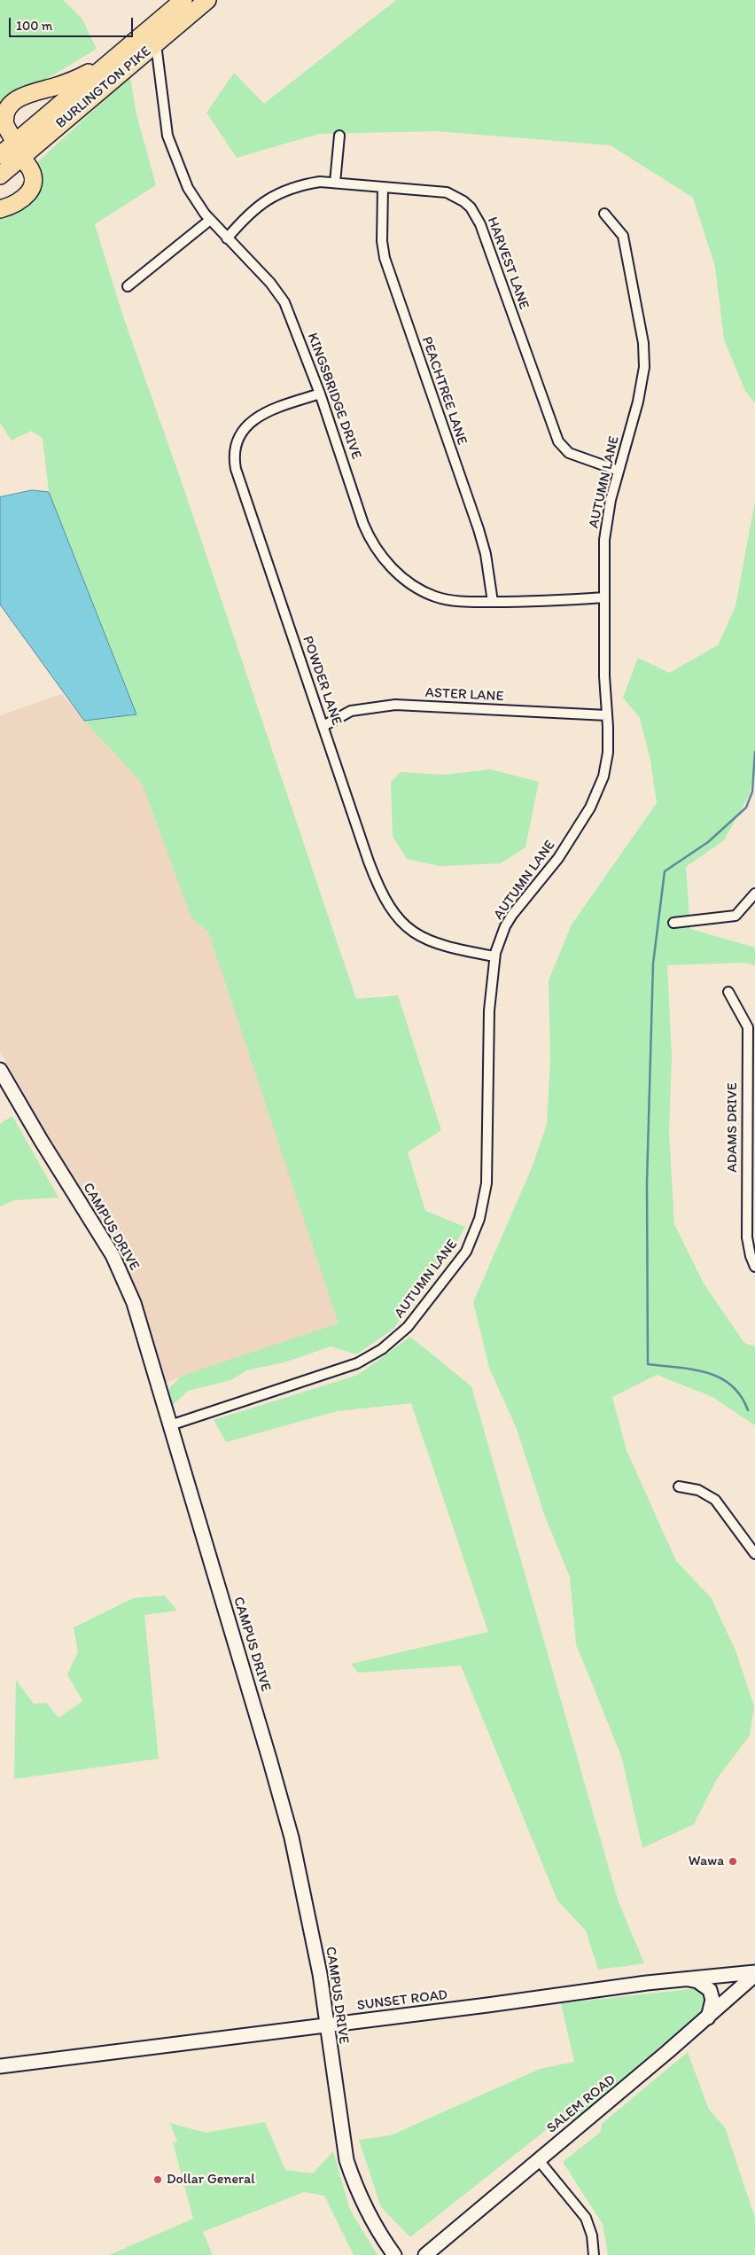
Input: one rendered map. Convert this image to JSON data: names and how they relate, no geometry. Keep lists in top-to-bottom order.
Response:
{
  "streets": {
    "highway": ["BURLINGTON PIKE"],
    "street": [
      "HARVEST LANE",
      "PEACHTREE LANE",
      "KINGSBRIDGE DRIVE",
      "AUTUMN LANE",
      "POWDER LANE",
      "ASTER LANE",
      "ADAMS DRIVE",
      "CAMPUS DRIVE",
      "SUNSET ROAD",
      "SALEM ROAD"
    ]
  },
  "crossings": [
    ["BURLINGTON PIKE", "KINGSBRIDGE DRIVE"],
    ["HARVEST LANE", "PEACHTREE LANE"],
    ["HARVEST LANE", "KINGSBRIDGE DRIVE"],
    ["HARVEST LANE", "AUTUMN LANE"],
    ["PEACHTREE LANE", "KINGSBRIDGE DRIVE"],
    ["KINGSBRIDGE DRIVE", "AUTUMN LANE"],
    ["KINGSBRIDGE DRIVE", "POWDER LANE"],
    ["AUTUMN LANE", "POWDER LANE"],
    ["AUTUMN LANE", "ASTER LANE"],
    ["AUTUMN LANE", "CAMPUS DRIVE"],
    ["POWDER LANE", "ASTER LANE"],
    ["CAMPUS DRIVE", "SUNSET ROAD"],
    ["SUNSET ROAD", "SALEM ROAD"]
  ],
  "places": ["Wawa", "Dollar General"],
  "scale_bar": "100 m"
}
